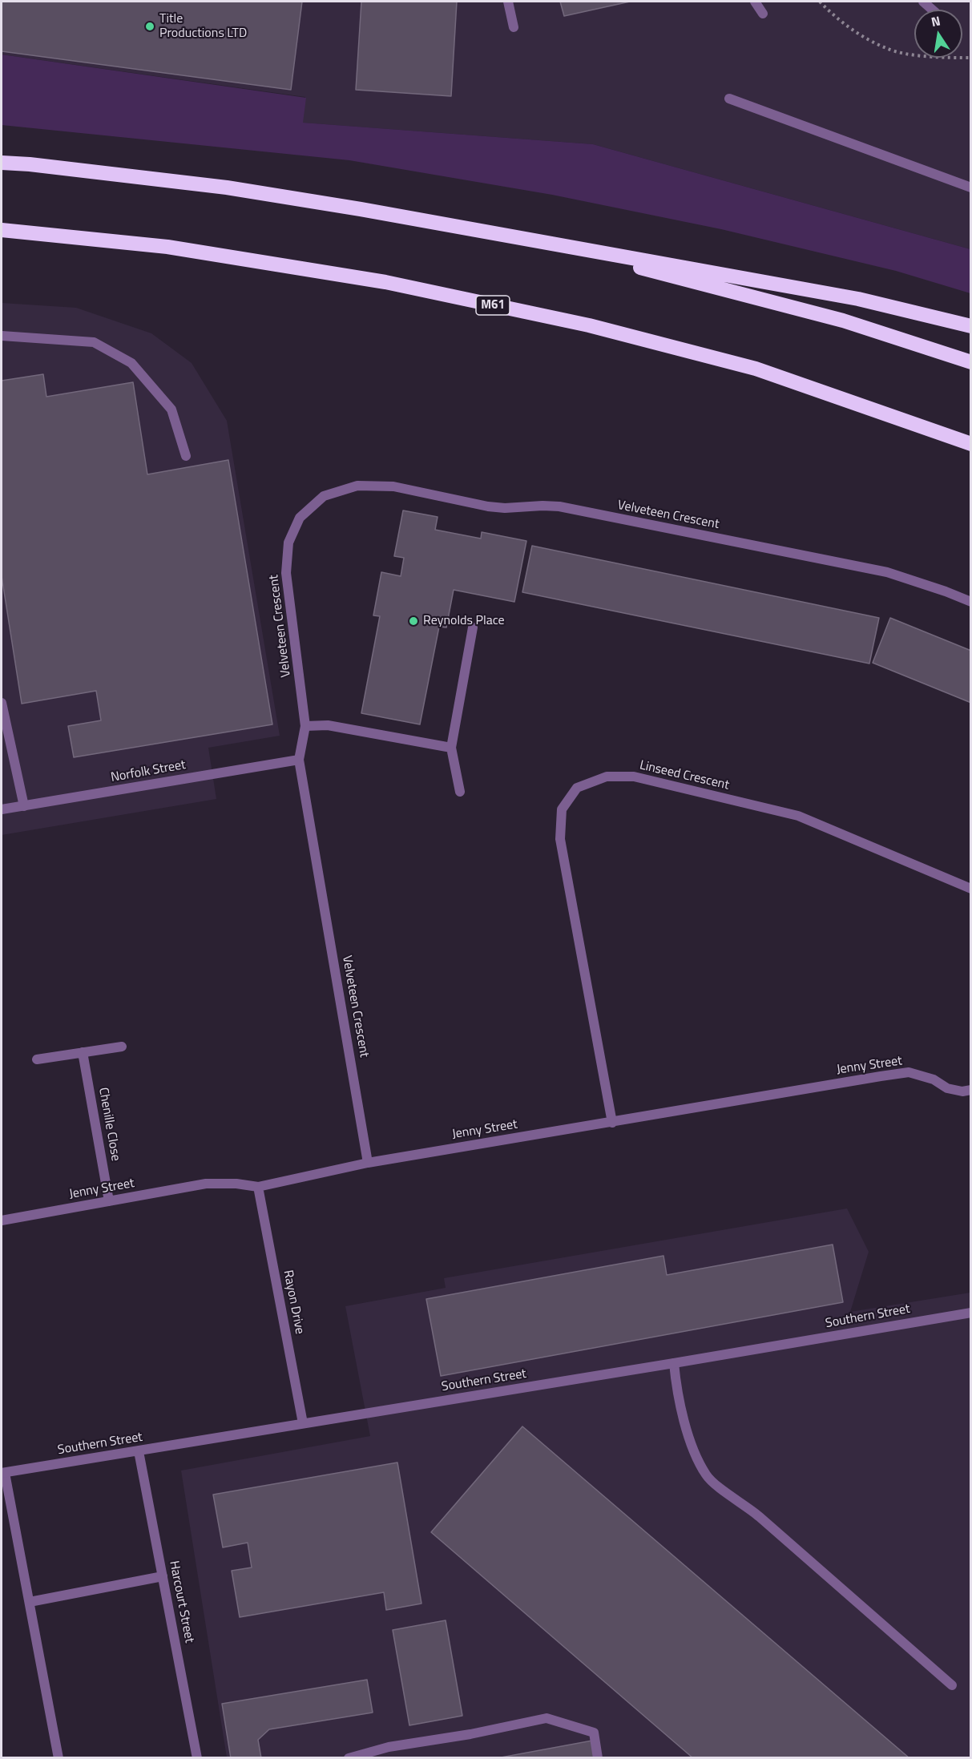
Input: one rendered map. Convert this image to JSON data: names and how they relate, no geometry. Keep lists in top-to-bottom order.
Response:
{
  "streets": {
    "highway": ["M61"],
    "street": [
      "Velveteen Crescent",
      "Norfolk Street",
      "Linseed Crescent",
      "Jenny Street",
      "Chenille Close",
      "Rayon Drive",
      "Southern Street",
      "Harcourt Street"
    ]
  },
  "crossings": [
    ["Velveteen Crescent", "Norfolk Street"],
    ["Velveteen Crescent", "Jenny Street"],
    ["Linseed Crescent", "Jenny Street"],
    ["Jenny Street", "Chenille Close"],
    ["Jenny Street", "Rayon Drive"],
    ["Rayon Drive", "Southern Street"],
    ["Southern Street", "Harcourt Street"]
  ],
  "places": ["Title Productions LTD", "Reynolds Place"],
  "north": "top"
}
